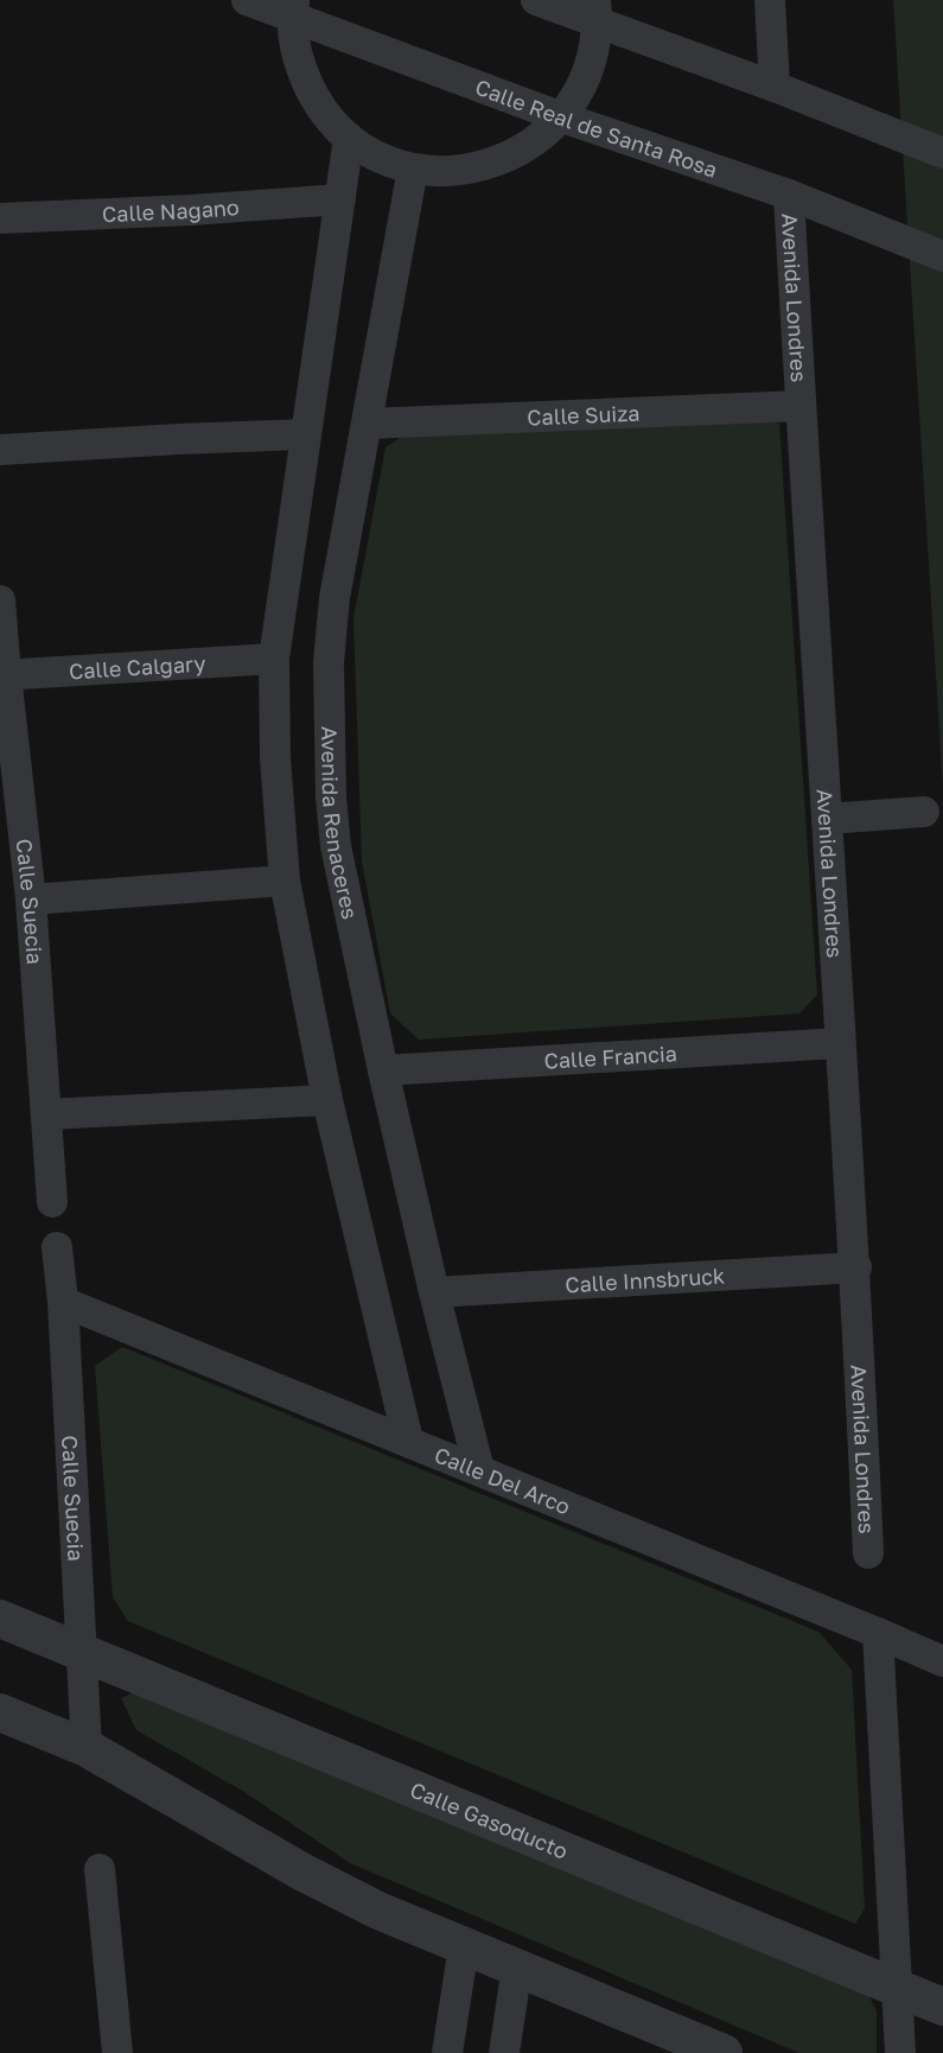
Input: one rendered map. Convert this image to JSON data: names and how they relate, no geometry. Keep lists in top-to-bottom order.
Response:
{
  "streets": {
    "street": [
      "Calle Real de Santa Rosa",
      "Calle Nagano",
      "Avenida Londres",
      "Calle Suiza",
      "Calle Calgary",
      "Avenida Renaceres",
      "Calle Suecia",
      "Calle Francia",
      "Calle Innsbruck",
      "Calle Del Arco",
      "Calle Gasoducto"
    ]
  },
  "crossings": [
    ["Calle Real de Santa Rosa", "Avenida Londres"],
    ["Avenida Londres", "Calle Suiza"],
    ["Avenida Londres", "Calle Francia"],
    ["Avenida Londres", "Calle Innsbruck"],
    ["Calle Suiza", "Avenida Renaceres"],
    ["Calle Calgary", "Calle Suecia"],
    ["Avenida Renaceres", "Calle Francia"],
    ["Avenida Renaceres", "Calle Innsbruck"],
    ["Avenida Renaceres", "Calle Del Arco"],
    ["Calle Suecia", "Calle Del Arco"],
    ["Calle Suecia", "Calle Gasoducto"]
  ]
}
